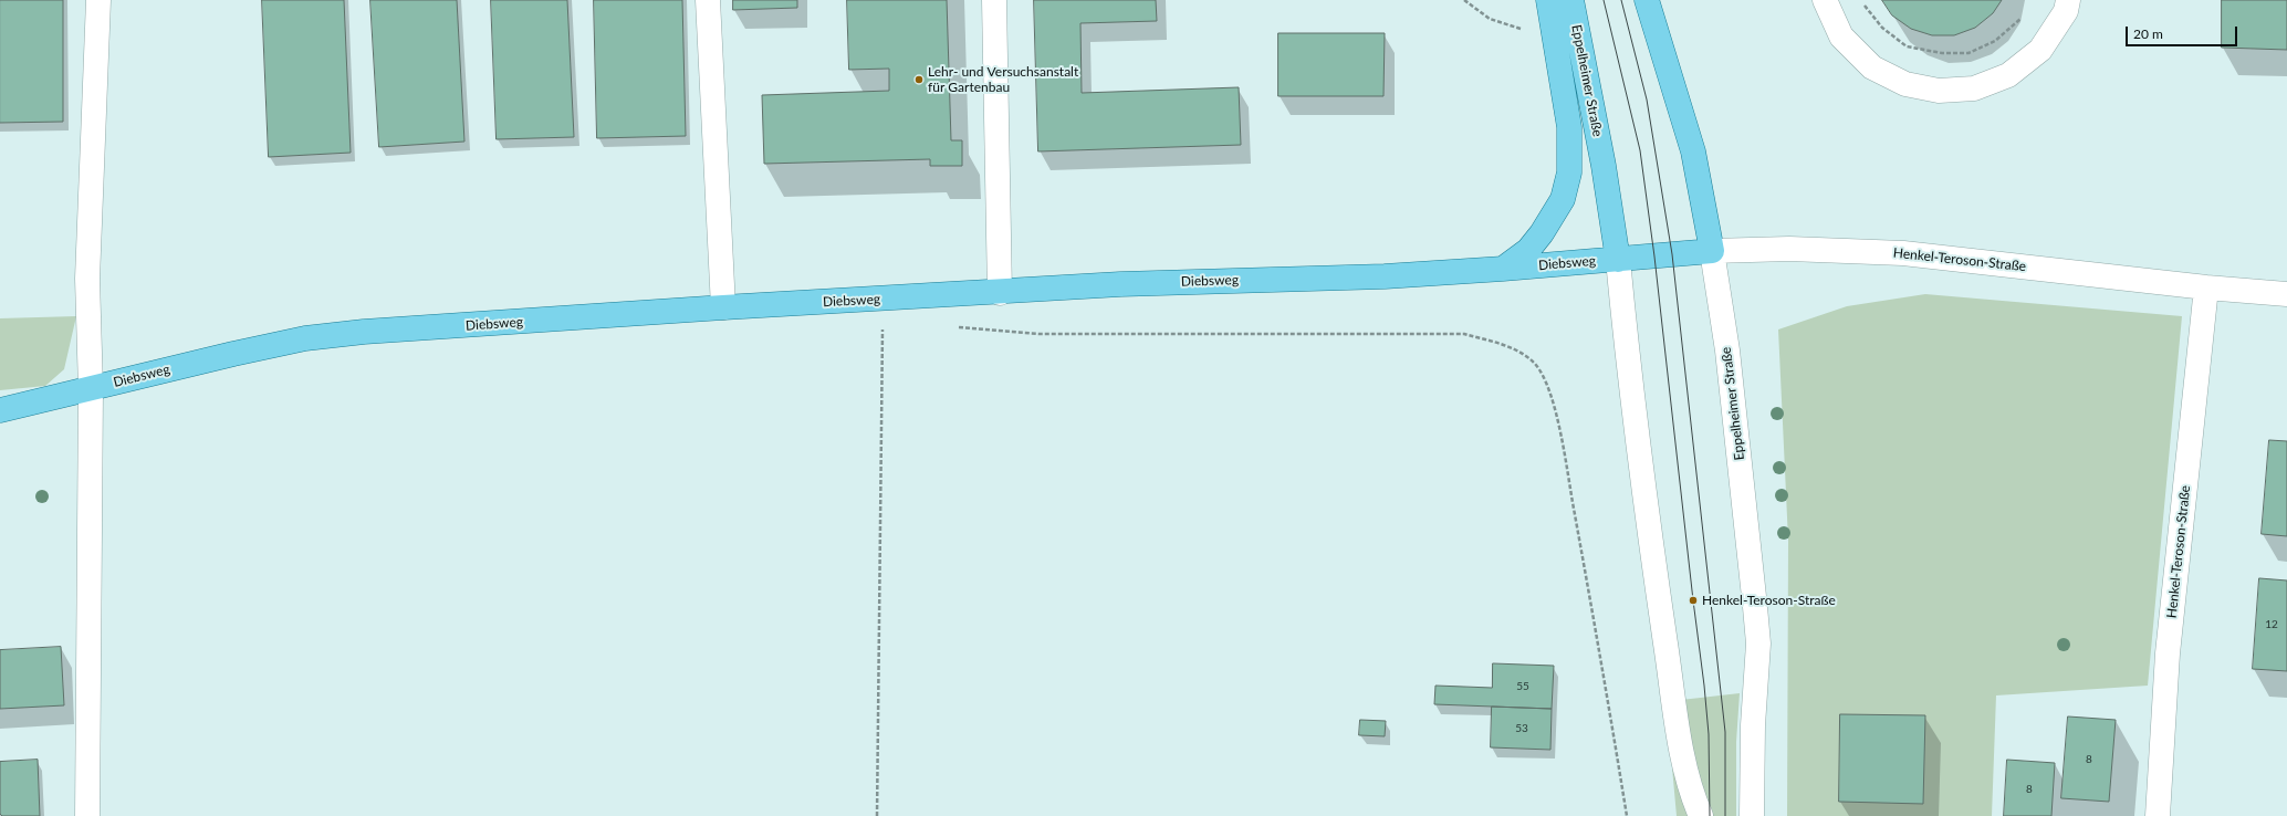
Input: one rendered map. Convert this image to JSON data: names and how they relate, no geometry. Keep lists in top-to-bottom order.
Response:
{
  "streets": {
    "main road": ["Eppelheimer Straße", "Diebsweg"],
    "street": ["Henkel-Teroson-Straße"]
  },
  "crossings": [
    ["Eppelheimer Straße", "Henkel-Teroson-Straße"],
    ["Eppelheimer Straße", "Diebsweg"],
    ["Henkel-Teroson-Straße", "Diebsweg"]
  ],
  "places": ["Lehr- und Versuchsanstalt für Gartenbau", "Henkel-Teroson-Straße"],
  "house_numbers": [
    "12",
    "55",
    "53",
    "8",
    "8"
  ],
  "scale_bar": "20 m"
}
